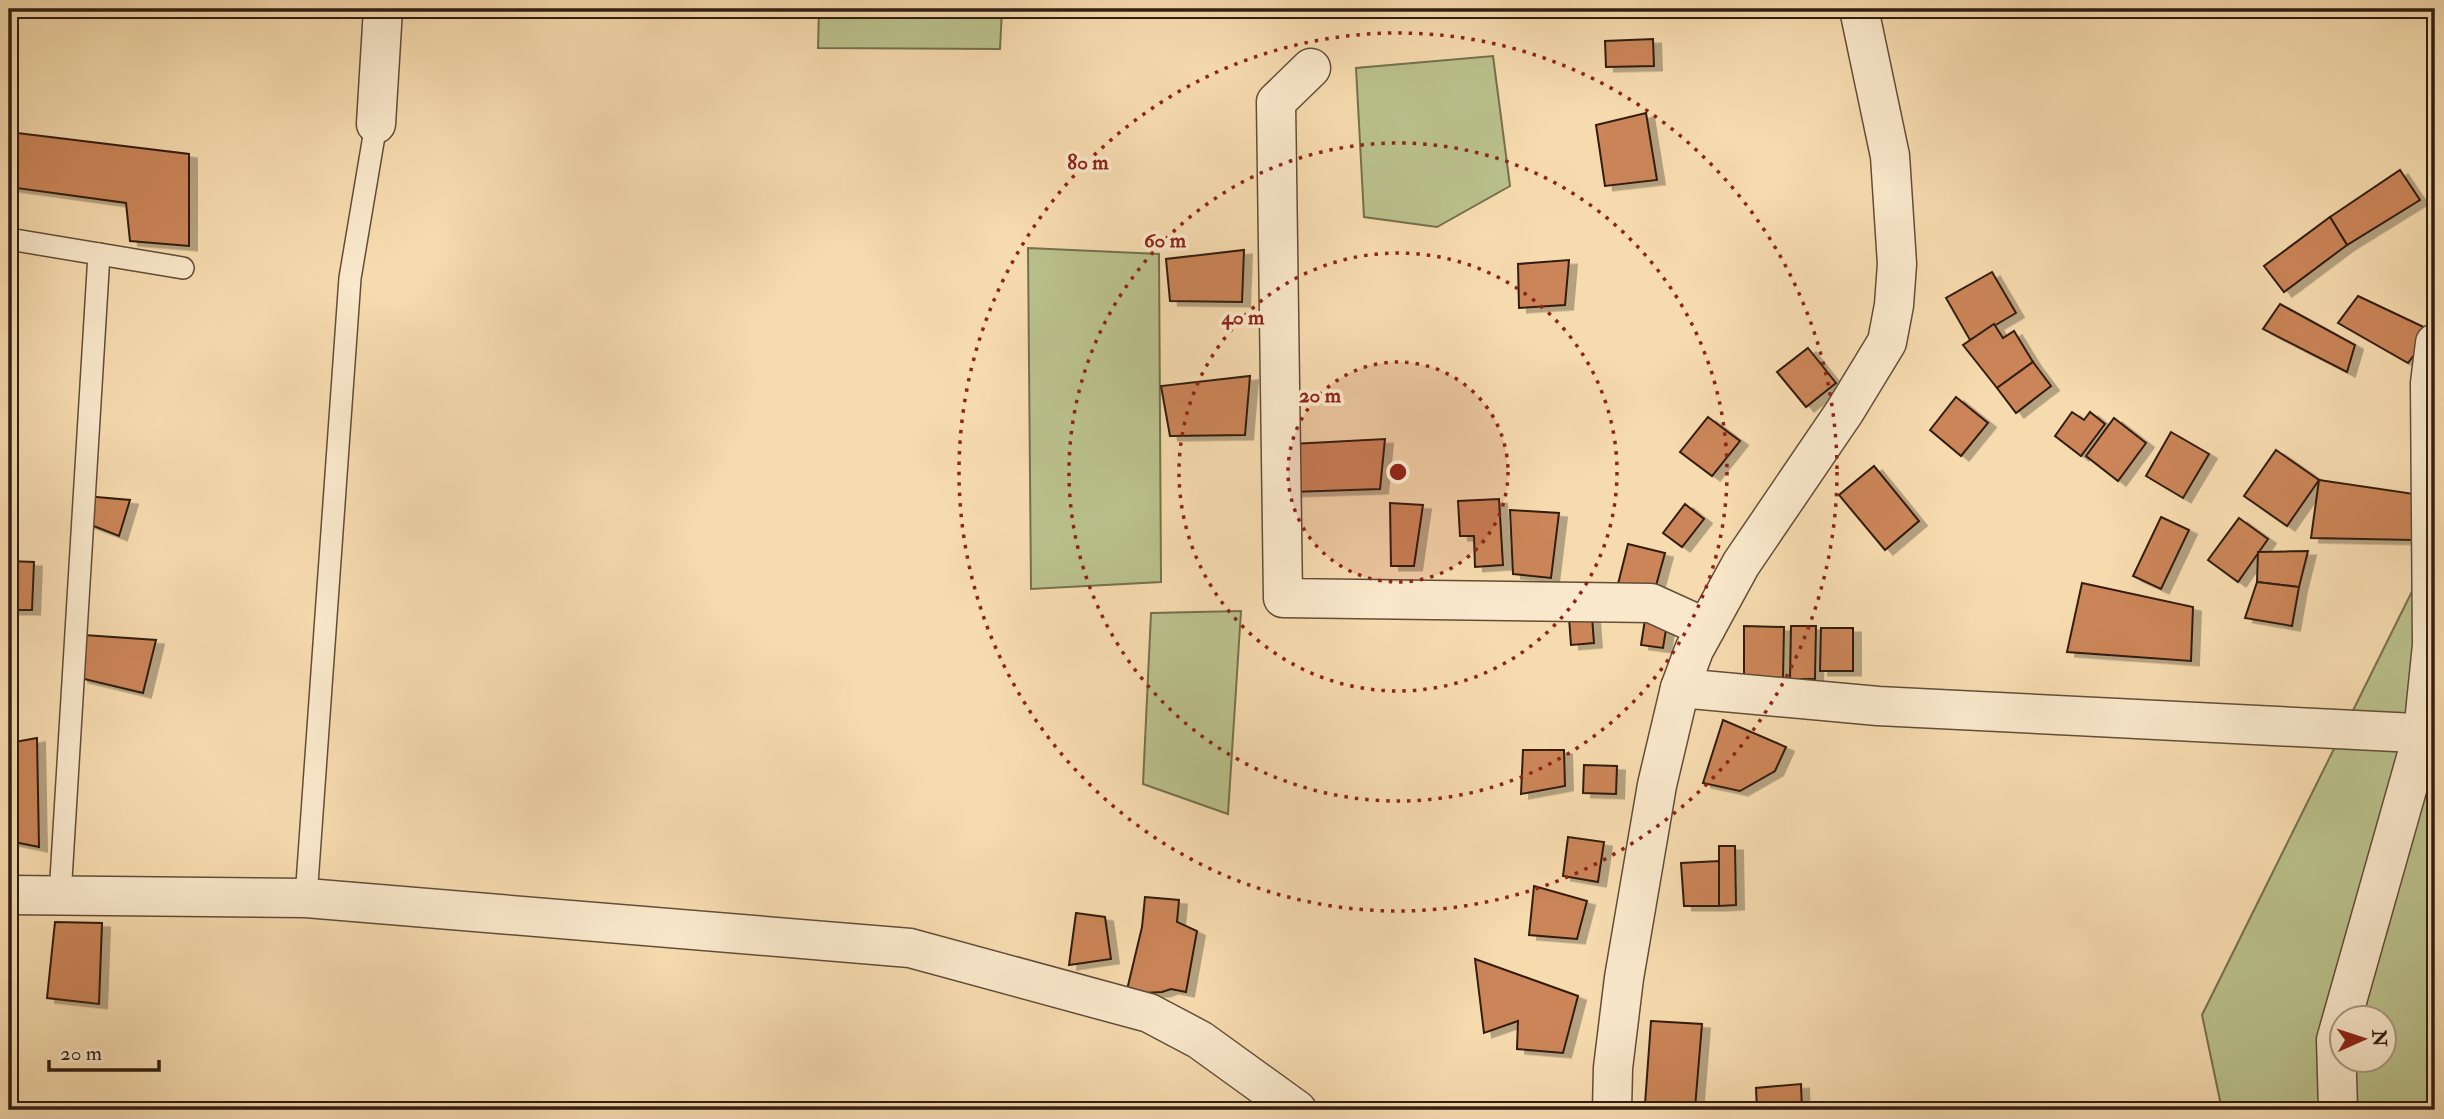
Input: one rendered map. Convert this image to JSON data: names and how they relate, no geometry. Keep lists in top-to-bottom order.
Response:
{
  "scale_bar": "20 m",
  "north": "right",
  "rings": [
    "80 m",
    "60 m",
    "40 m",
    "20 m"
  ]
}
